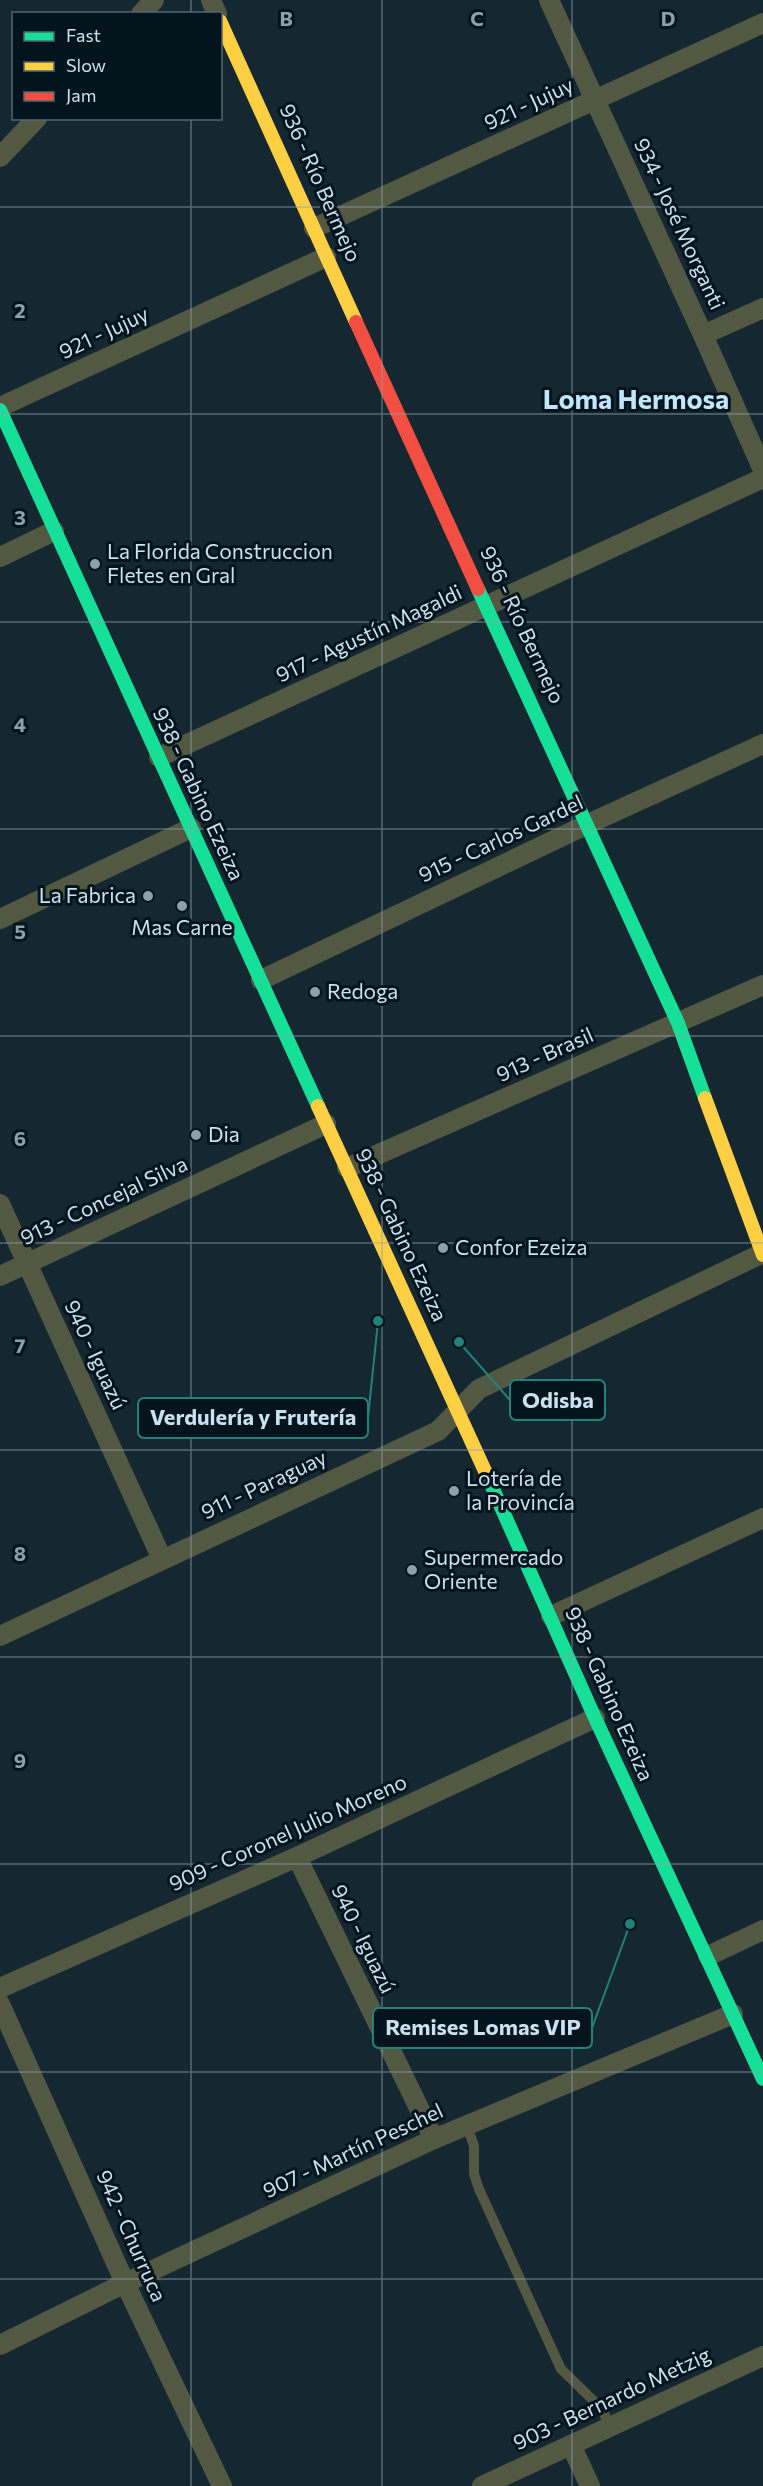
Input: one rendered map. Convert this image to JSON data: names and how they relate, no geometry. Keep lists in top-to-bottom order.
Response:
{
  "streets": {
    "street": [
      "921 - Jujuy",
      "936 - Río Bermejo",
      "934 - José Morganti",
      "917 - Agustín Magaldi",
      "938 - Gabino Ezeiza",
      "915 - Carlos Gardel",
      "913 - Brasil",
      "913 - Concejal Silva",
      "940 - Iguazú",
      "911 - Paraguay",
      "909 - Coronel Julio Moreno",
      "907 - Martín Peschel",
      "942 - Churruca",
      "903 - Bernardo Metzig"
    ]
  },
  "crossings": [
    ["921 - Jujuy", "936 - Río Bermejo"],
    ["921 - Jujuy", "934 - José Morganti"],
    ["921 - Jujuy", "938 - Gabino Ezeiza"],
    ["936 - Río Bermejo", "917 - Agustín Magaldi"],
    ["936 - Río Bermejo", "915 - Carlos Gardel"],
    ["936 - Río Bermejo", "913 - Brasil"],
    ["936 - Río Bermejo", "911 - Paraguay"],
    ["917 - Agustín Magaldi", "938 - Gabino Ezeiza"],
    ["938 - Gabino Ezeiza", "915 - Carlos Gardel"],
    ["938 - Gabino Ezeiza", "913 - Brasil"],
    ["938 - Gabino Ezeiza", "913 - Concejal Silva"],
    ["938 - Gabino Ezeiza", "911 - Paraguay"],
    ["938 - Gabino Ezeiza", "909 - Coronel Julio Moreno"],
    ["938 - Gabino Ezeiza", "907 - Martín Peschel"],
    ["913 - Concejal Silva", "940 - Iguazú"],
    ["940 - Iguazú", "911 - Paraguay"],
    ["940 - Iguazú", "909 - Coronel Julio Moreno"],
    ["940 - Iguazú", "907 - Martín Peschel"],
    ["907 - Martín Peschel", "942 - Churruca"]
  ],
  "districts": ["Loma Hermosa"],
  "places": [
    "La Florida Construccion Fletes en Gral",
    "La Fabrica",
    "Mas Carne",
    "Redoga",
    "Dia",
    "Confor Ezeiza",
    "Verdulería y Frutería",
    "Odisba",
    "Lotería de la Provincía",
    "Supermercado Oriente",
    "Remises Lomas VIP"
  ],
  "legend": ["Fast", "Slow", "Jam"],
  "grid": {
    "columns": ["B", "C", "D"],
    "rows": [
      "2",
      "3",
      "4",
      "5",
      "6",
      "7",
      "8",
      "9"
    ]
  }
}
